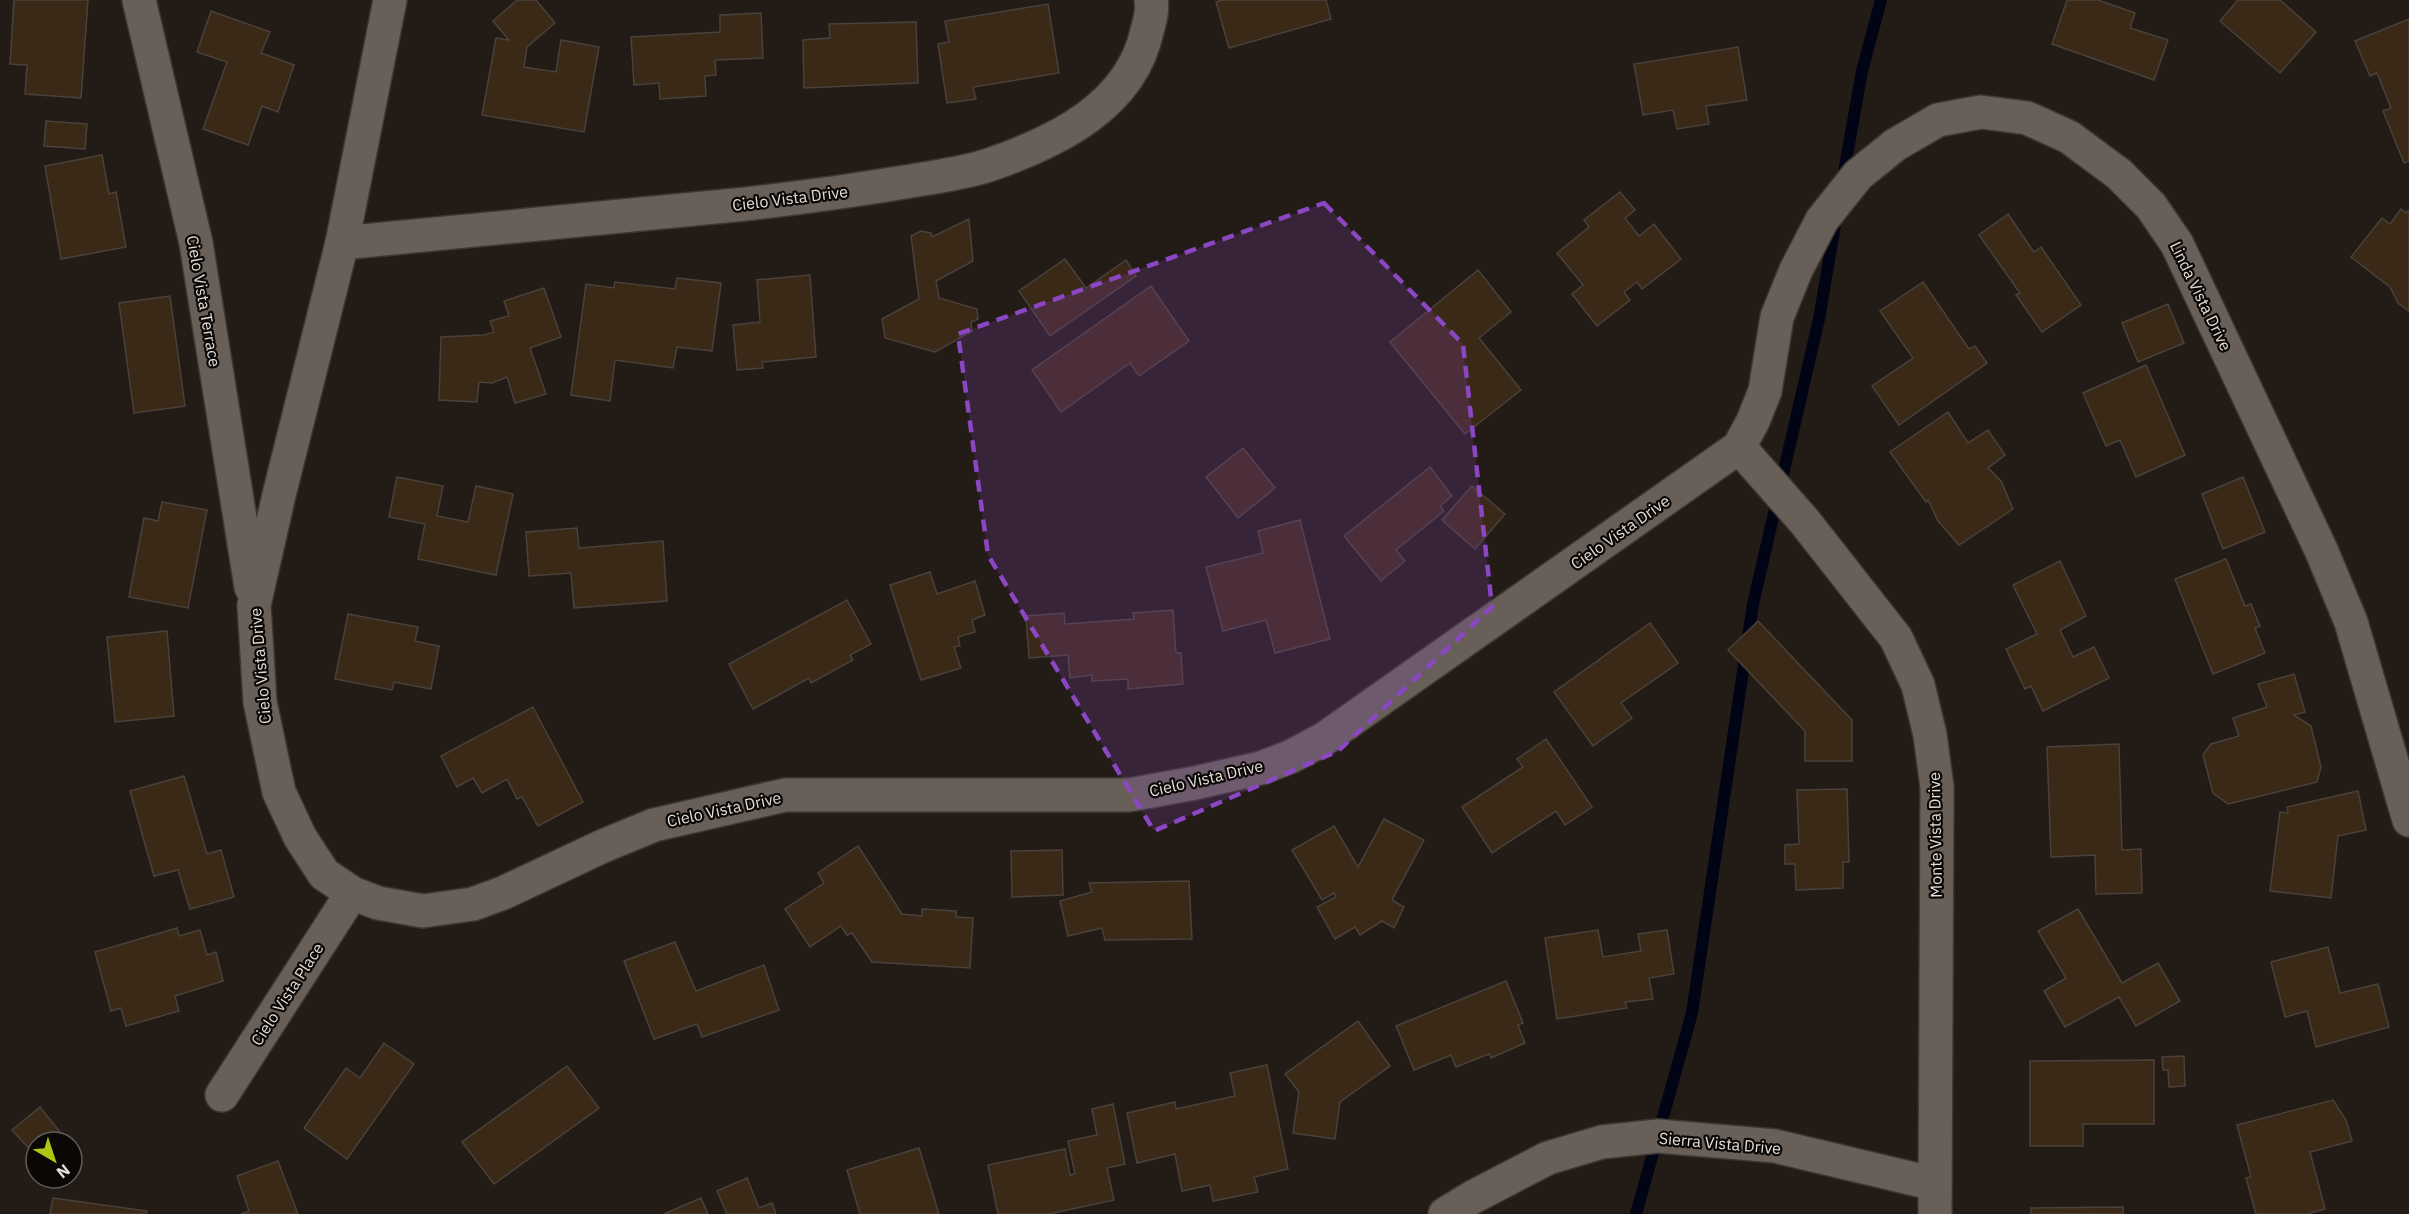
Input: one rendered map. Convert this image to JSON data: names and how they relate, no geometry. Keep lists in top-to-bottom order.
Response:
{
  "streets": {
    "street": [
      "Cielo Vista Drive",
      "Linda Vista Drive",
      "Cielo Vista Terrace",
      "Monte Vista Drive",
      "Cielo Vista Place",
      "Sierra Vista Drive"
    ]
  },
  "crossings": [
    ["Cielo Vista Drive", "Linda Vista Drive"],
    ["Cielo Vista Drive", "Cielo Vista Terrace"],
    ["Cielo Vista Drive", "Monte Vista Drive"],
    ["Cielo Vista Drive", "Cielo Vista Place"],
    ["Linda Vista Drive", "Monte Vista Drive"],
    ["Monte Vista Drive", "Sierra Vista Drive"]
  ],
  "north": "bottom right"
}
